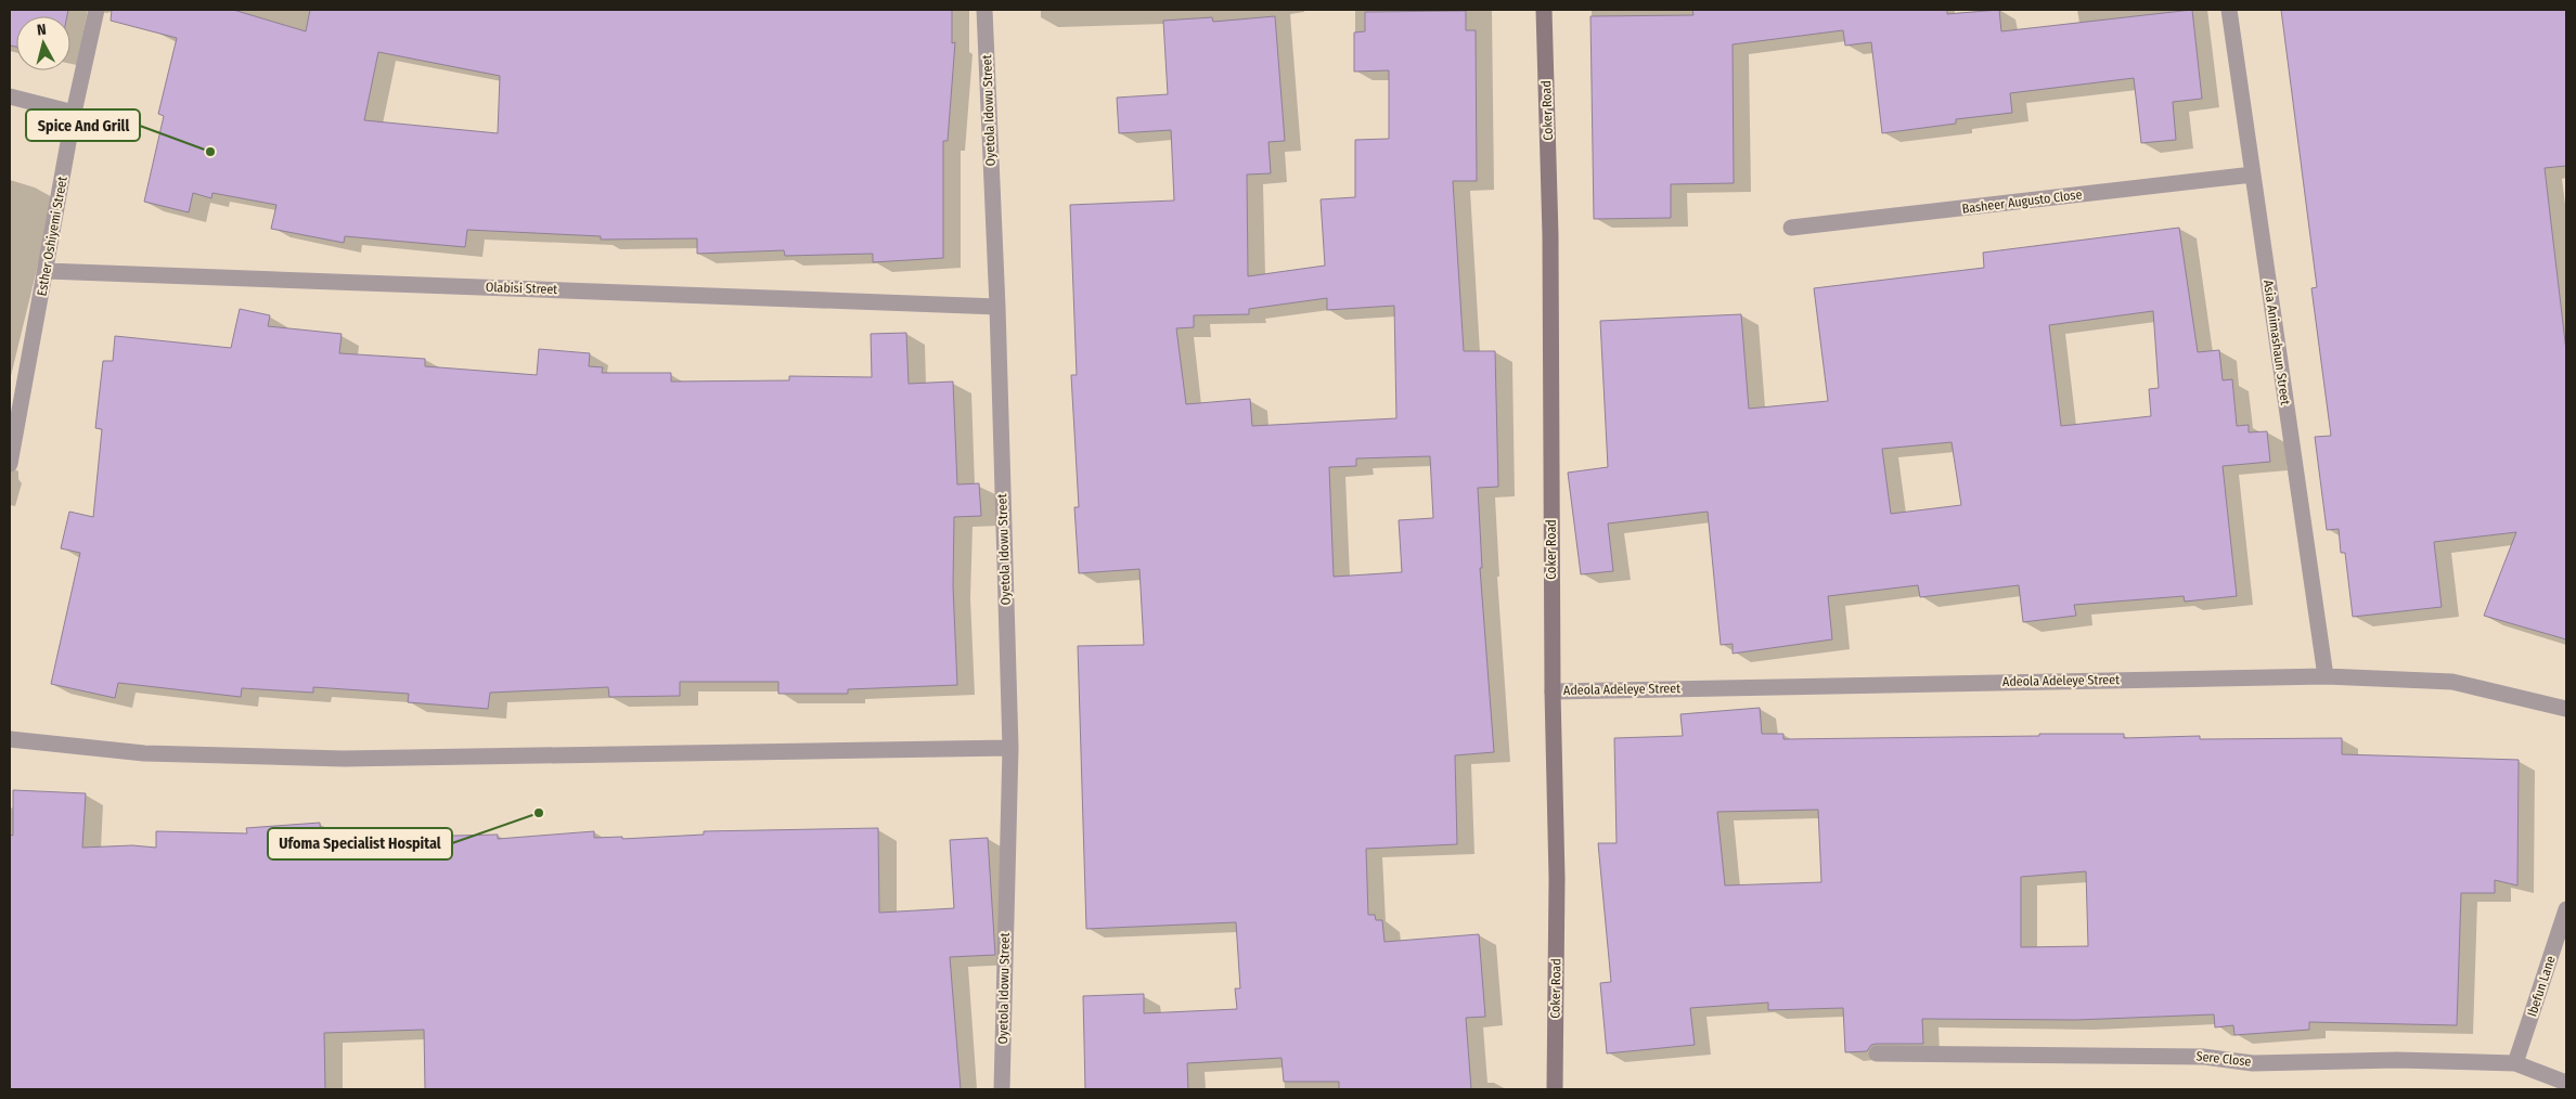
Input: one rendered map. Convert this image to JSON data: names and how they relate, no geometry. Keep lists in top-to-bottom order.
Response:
{
  "streets": {
    "main road": ["Coker Road"],
    "street": [
      "Oyetola Idowu Street",
      "Basheer Augusto Close",
      "Esther Oshiyemi Street",
      "Olabisi Street",
      "Asia Animashaun Street",
      "Adeola Adeleye Street",
      "Ibefun Lane",
      "Sere Close"
    ]
  },
  "crossings": [
    ["Oyetola Idowu Street", "Olabisi Street"],
    ["Coker Road", "Adeola Adeleye Street"],
    ["Basheer Augusto Close", "Asia Animashaun Street"],
    ["Esther Oshiyemi Street", "Olabisi Street"],
    ["Asia Animashaun Street", "Adeola Adeleye Street"],
    ["Ibefun Lane", "Sere Close"]
  ],
  "places": ["Spice And Grill", "Ufoma Specialist Hospital"],
  "north": "top"
}
